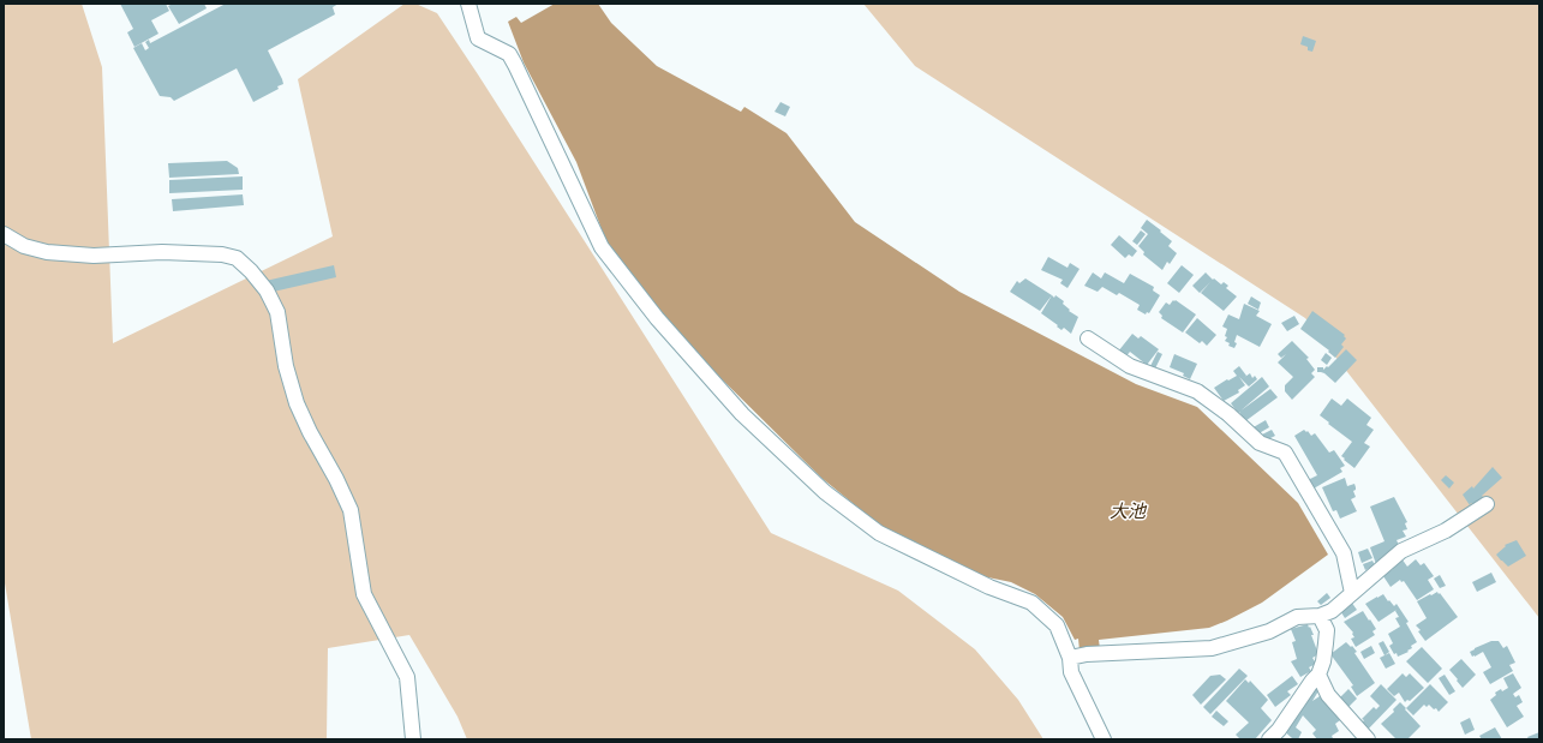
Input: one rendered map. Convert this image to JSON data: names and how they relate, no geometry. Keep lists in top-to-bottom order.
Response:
{
  "water": ["大池"]
}
